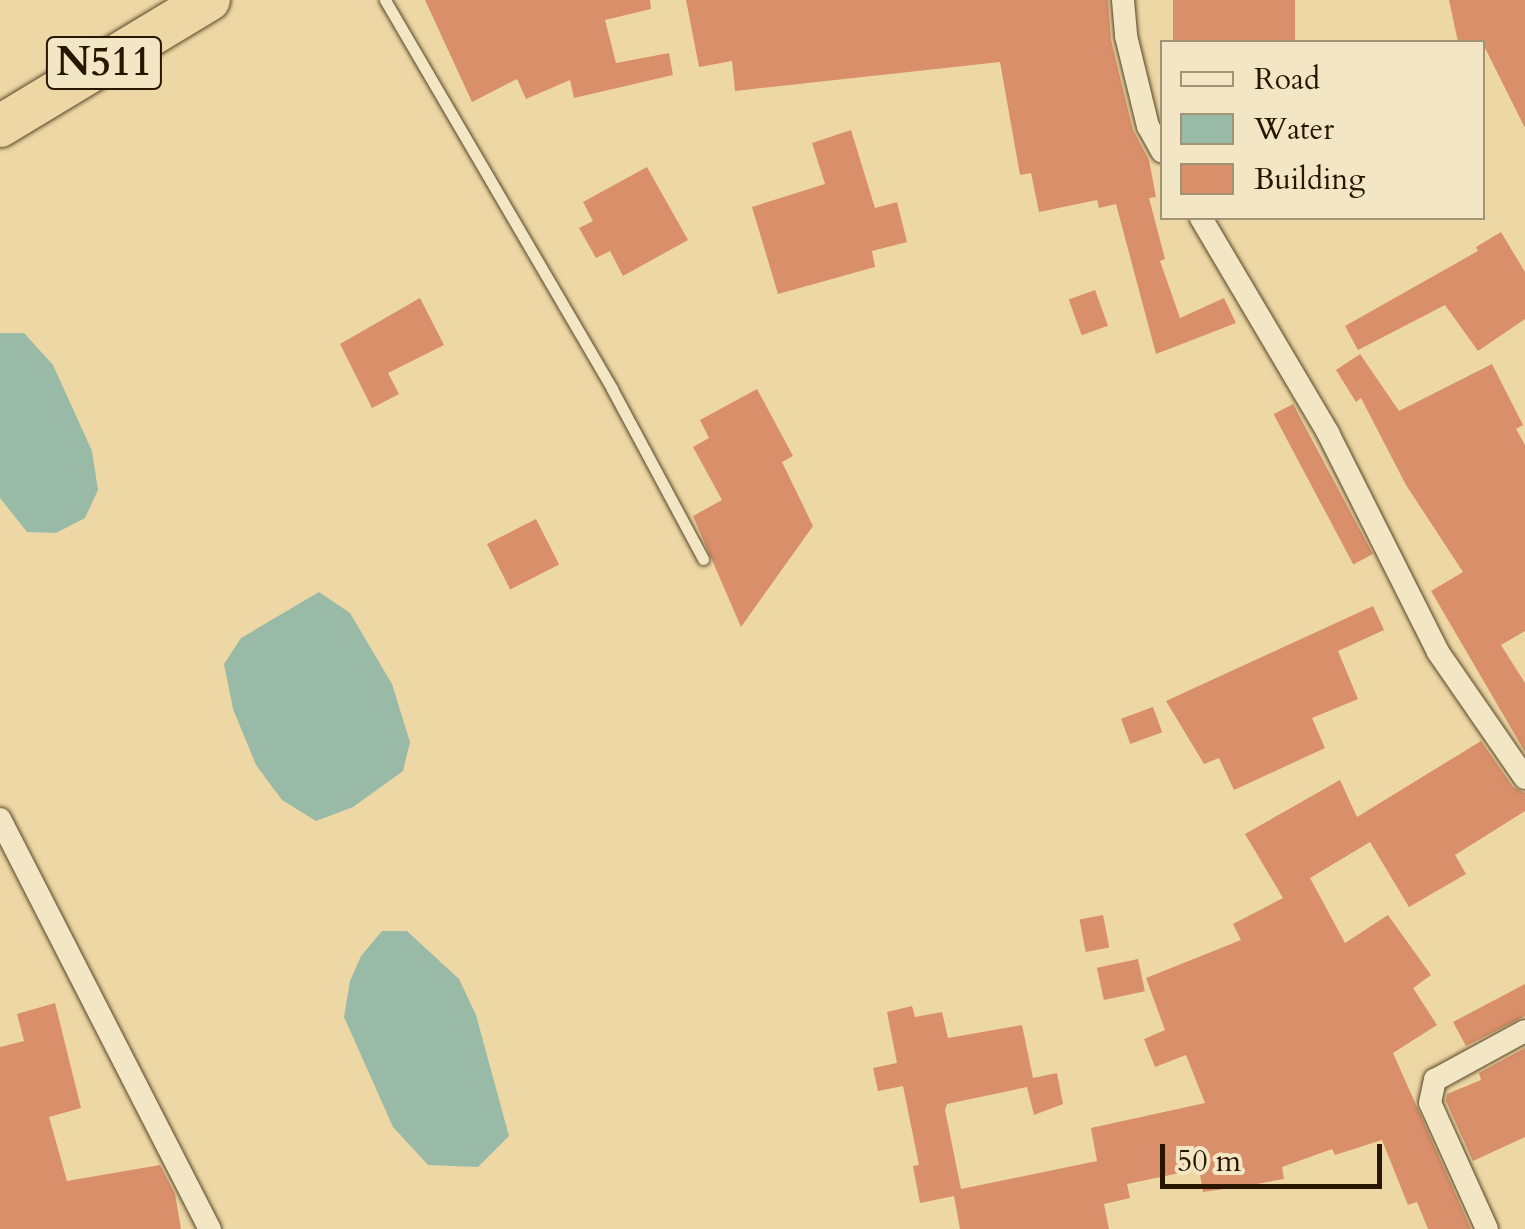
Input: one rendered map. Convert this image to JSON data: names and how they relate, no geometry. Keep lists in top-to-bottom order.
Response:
{
  "streets": {
    "highway": ["N511"]
  },
  "legend": ["Road", "Water", "Building"],
  "scale_bar": "50 m"
}
